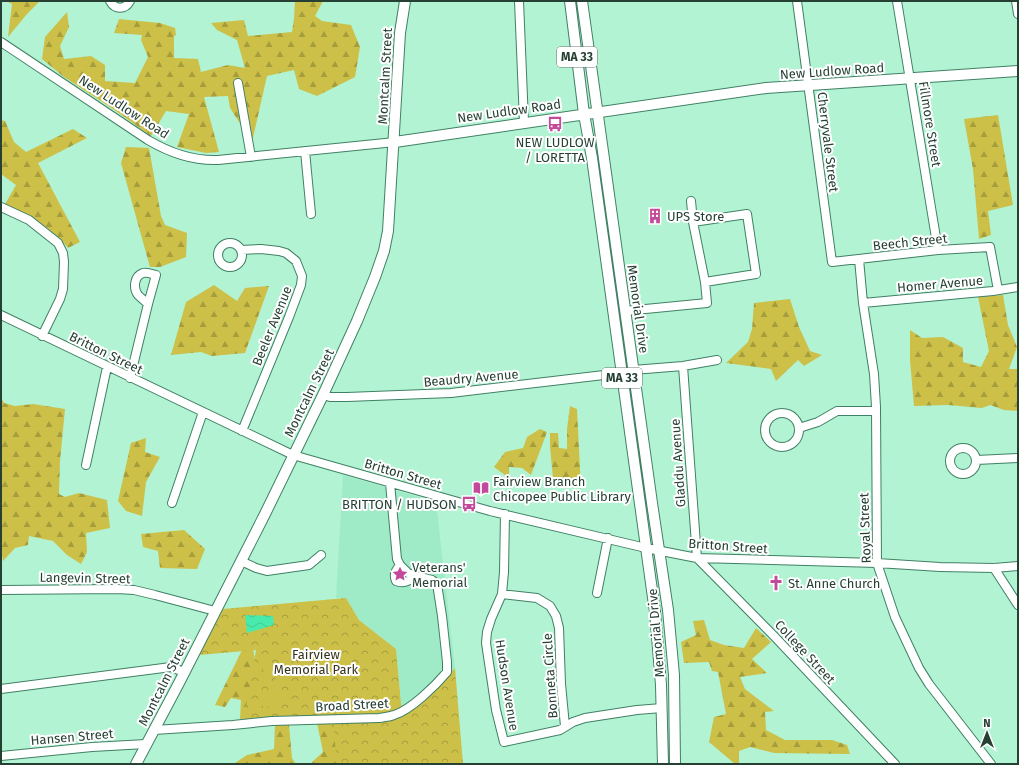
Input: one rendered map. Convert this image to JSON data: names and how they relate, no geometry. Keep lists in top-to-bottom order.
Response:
{
  "streets": {
    "main road": [
      "MA 33",
      "New Ludlow Road",
      "Montcalm Street",
      "Memorial Drive"
    ],
    "street": [
      "Fillmore Street",
      "Cherryvale Street",
      "Beech Street",
      "Homer Avenue",
      "Beeler Avenue",
      "Britton Street",
      "Beaudry Avenue",
      "Gladdu Avenue",
      "Royal Street",
      "Langevin Street",
      "College Street",
      "Bonneta Circle",
      "Hudson Avenue",
      "Broad Street",
      "Hansen Street"
    ]
  },
  "crossings": [
    ["New Ludlow Road", "Montcalm Street"],
    ["New Ludlow Road", "Fillmore Street"],
    ["New Ludlow Road", "Cherryvale Street"],
    ["New Ludlow Road", "Memorial Drive"],
    ["Montcalm Street", "Britton Street"],
    ["Montcalm Street", "Beaudry Avenue"],
    ["Montcalm Street", "Langevin Street"],
    ["Montcalm Street", "Broad Street"],
    ["Montcalm Street", "Hansen Street"],
    ["Fillmore Street", "Beech Street"],
    ["Cherryvale Street", "Beech Street"],
    ["Beech Street", "Homer Avenue"],
    ["Beech Street", "Royal Street"],
    ["Homer Avenue", "Royal Street"],
    ["Memorial Drive", "Britton Street"],
    ["Memorial Drive", "Beaudry Avenue"],
    ["Beeler Avenue", "Britton Street"],
    ["Britton Street", "Gladdu Avenue"],
    ["Britton Street", "Royal Street"],
    ["Britton Street", "College Street"],
    ["Britton Street", "Hudson Avenue"],
    ["Gladdu Avenue", "College Street"],
    ["Bonneta Circle", "Hudson Avenue"]
  ],
  "parks": ["Fairview Memorial Park"],
  "places": {
    "bus stop": ["NEW LUDLOW / LORETTA", "BRITTON / HUDSON"],
    "building": ["UPS Store"],
    "library": ["Fairview Branch Chicopee Public Library"],
    "place": ["Veterans' Memorial"],
    "church": ["St. Anne Church"]
  },
  "north": "top"
}
